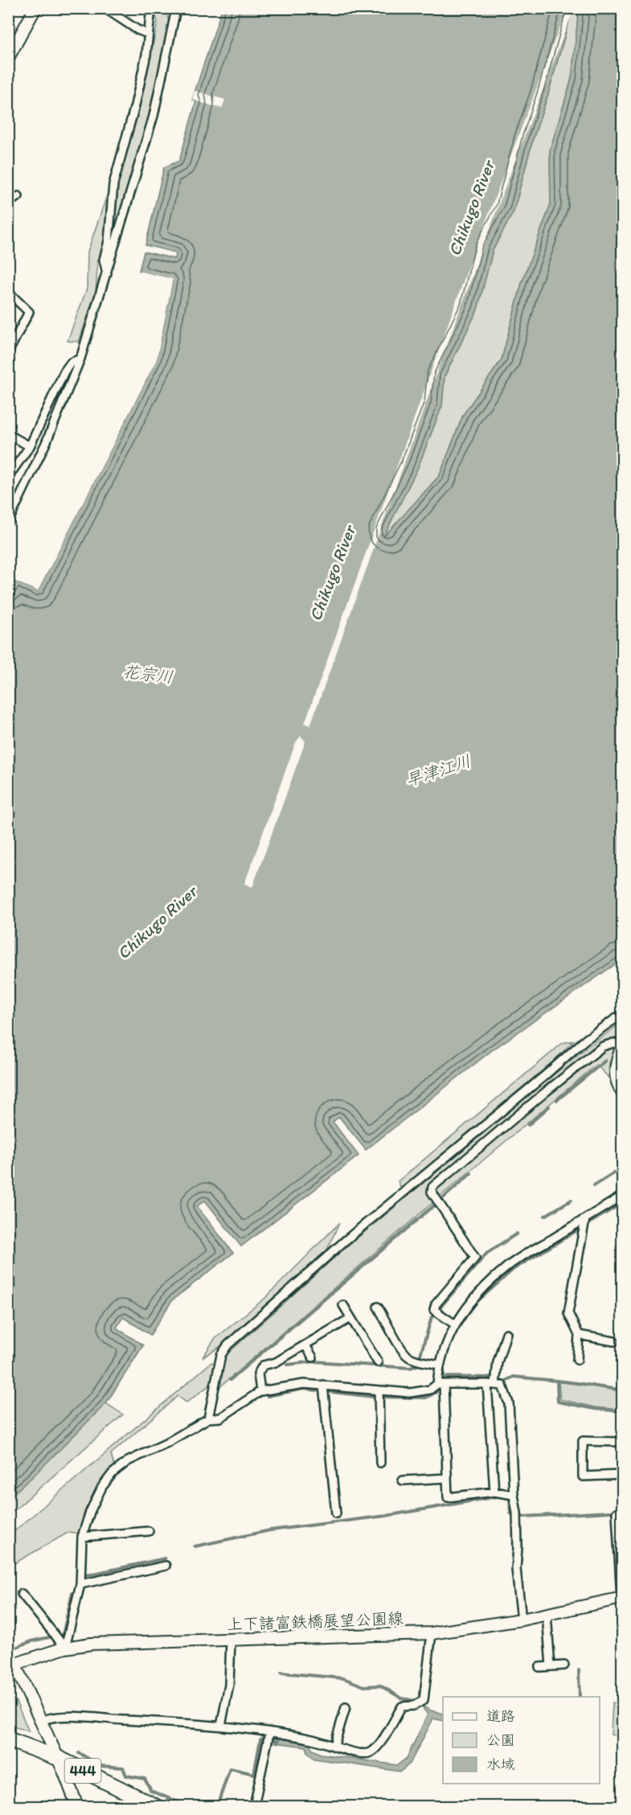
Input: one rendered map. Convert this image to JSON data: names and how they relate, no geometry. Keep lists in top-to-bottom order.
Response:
{
  "streets": {
    "highway": ["444"],
    "street": ["上下諸富鉄橋展望公園線"]
  },
  "water": ["Chikugo River", "花宗川", "早津江川"],
  "legend": ["道路", "公園", "水域"]
}
